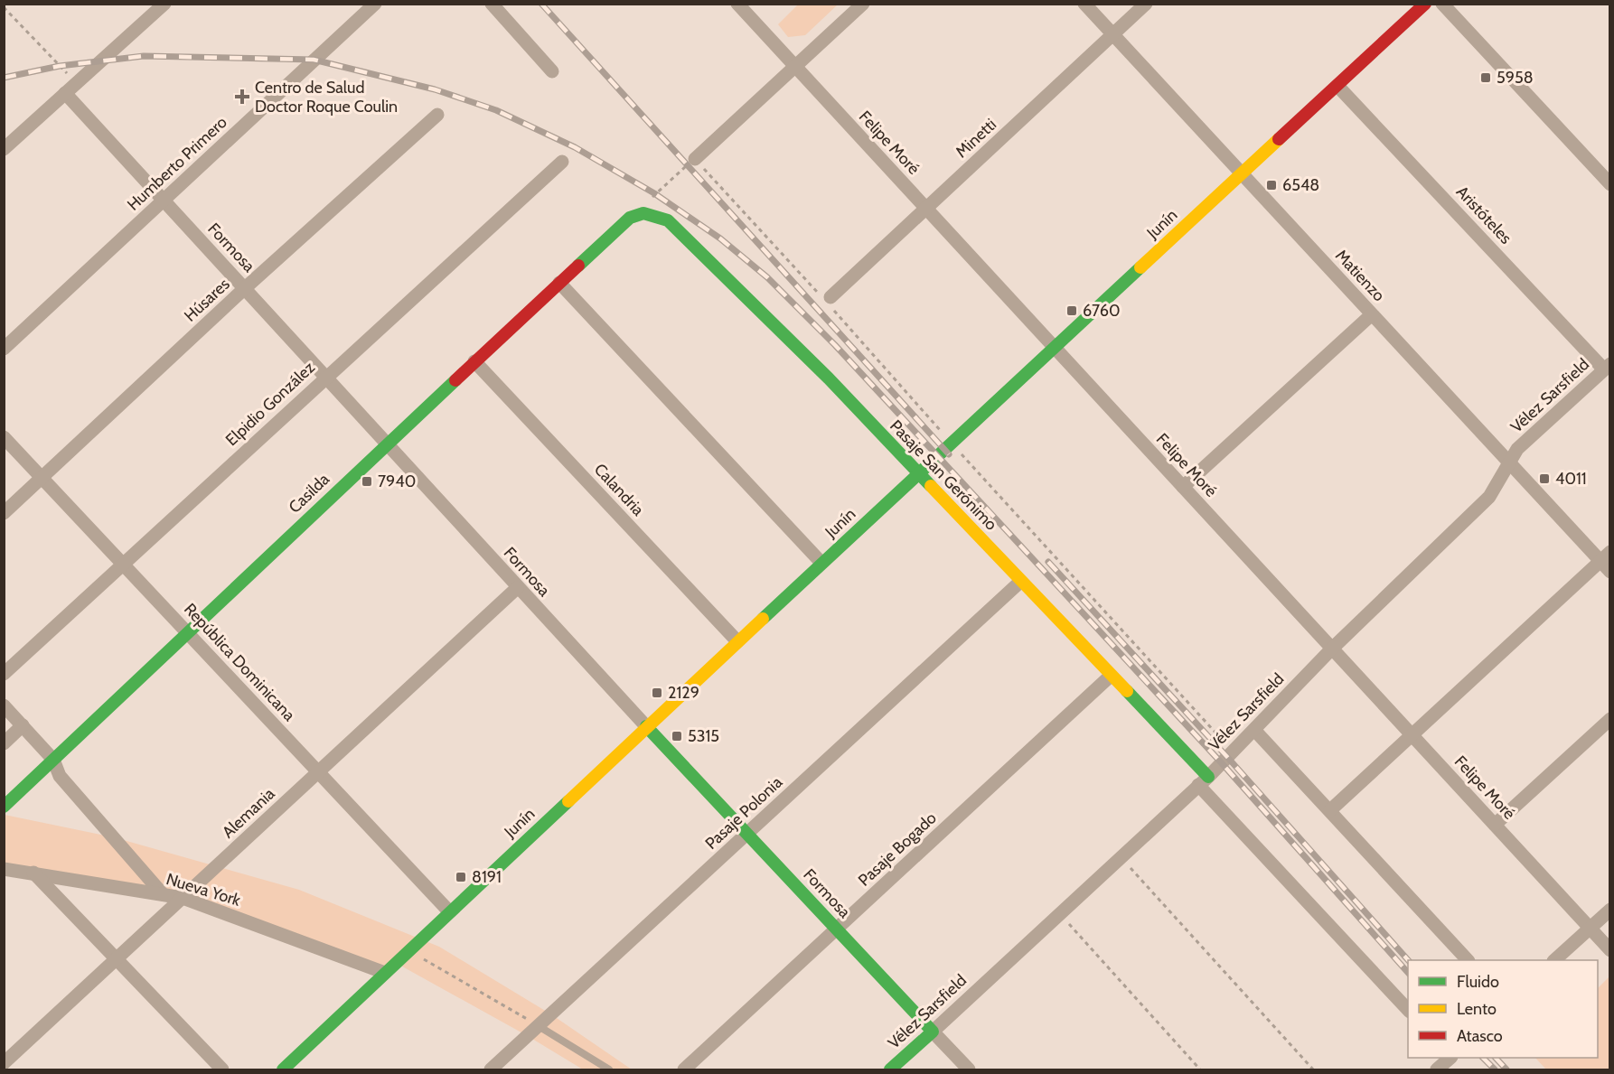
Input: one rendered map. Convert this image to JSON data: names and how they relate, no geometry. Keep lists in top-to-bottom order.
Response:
{
  "streets": {
    "main road": [
      "Junín",
      "Formosa",
      "Vélez Sarsfield",
      "Pasaje San Gerónimo",
      "Casilda"
    ],
    "street": [
      "Minetti",
      "Felipe Moré",
      "Humberto Primero",
      "Aristóteles",
      "Matienzo",
      "Húsares",
      "Elpidio González",
      "Calandria",
      "República Dominicana",
      "Alemania",
      "Pasaje Polonia",
      "Pasaje Bogado",
      "Nueva York"
    ]
  },
  "crossings": [
    ["Minetti", "Felipe Moré"],
    ["Minetti", "Matienzo"],
    ["Felipe Moré", "Junín"],
    ["Felipe Moré", "Vélez Sarsfield"],
    ["Humberto Primero", "Formosa"],
    ["Aristóteles", "Junín"],
    ["Aristóteles", "Vélez Sarsfield"],
    ["Junín", "Formosa"],
    ["Junín", "Matienzo"],
    ["Junín", "Pasaje San Gerónimo"],
    ["Junín", "Calandria"],
    ["Junín", "República Dominicana"],
    ["Junín", "Nueva York"],
    ["Formosa", "Húsares"],
    ["Formosa", "Vélez Sarsfield"],
    ["Formosa", "Elpidio González"],
    ["Formosa", "Casilda"],
    ["Formosa", "Alemania"],
    ["Formosa", "Pasaje Polonia"],
    ["Formosa", "Pasaje Bogado"],
    ["Matienzo", "Vélez Sarsfield"],
    ["Húsares", "República Dominicana"],
    ["Vélez Sarsfield", "Pasaje San Gerónimo"],
    ["Elpidio González", "República Dominicana"],
    ["Pasaje San Gerónimo", "Casilda"],
    ["Pasaje San Gerónimo", "Pasaje Polonia"],
    ["Pasaje San Gerónimo", "Pasaje Bogado"],
    ["Calandria", "Casilda"],
    ["Casilda", "República Dominicana"],
    ["República Dominicana", "Alemania"],
    ["Alemania", "Nueva York"]
  ],
  "places": {
    "transit": [
      "5958",
      "6548",
      "6760",
      "4011",
      "7940",
      "2129",
      "5315",
      "8191"
    ],
    "health": ["Centro de Salud Doctor Roque Coulin"]
  },
  "legend": ["Fluido", "Lento", "Atasco"]
}
